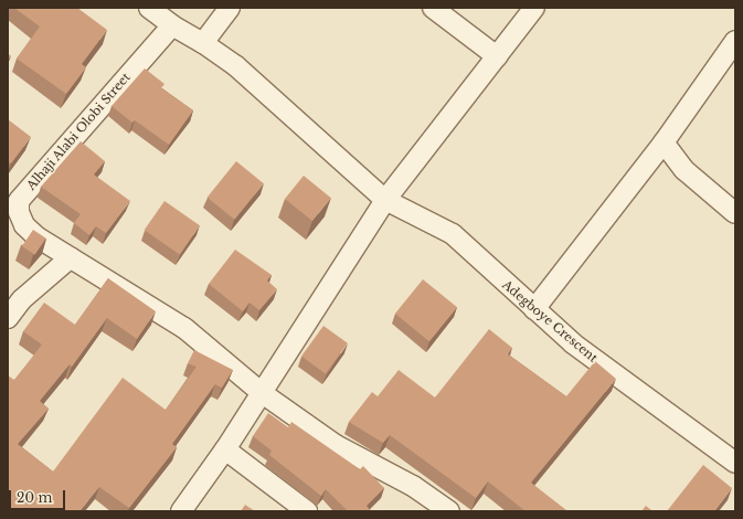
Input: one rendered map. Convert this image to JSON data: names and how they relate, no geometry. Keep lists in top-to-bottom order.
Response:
{
  "streets": {
    "street": ["Alhaji Alabi Olobi Street", "Adegboye Crescent"]
  },
  "crossings": [
    ["Alhaji Alabi Olobi Street", "Adegboye Crescent"]
  ],
  "scale_bar": "20 m"
}
